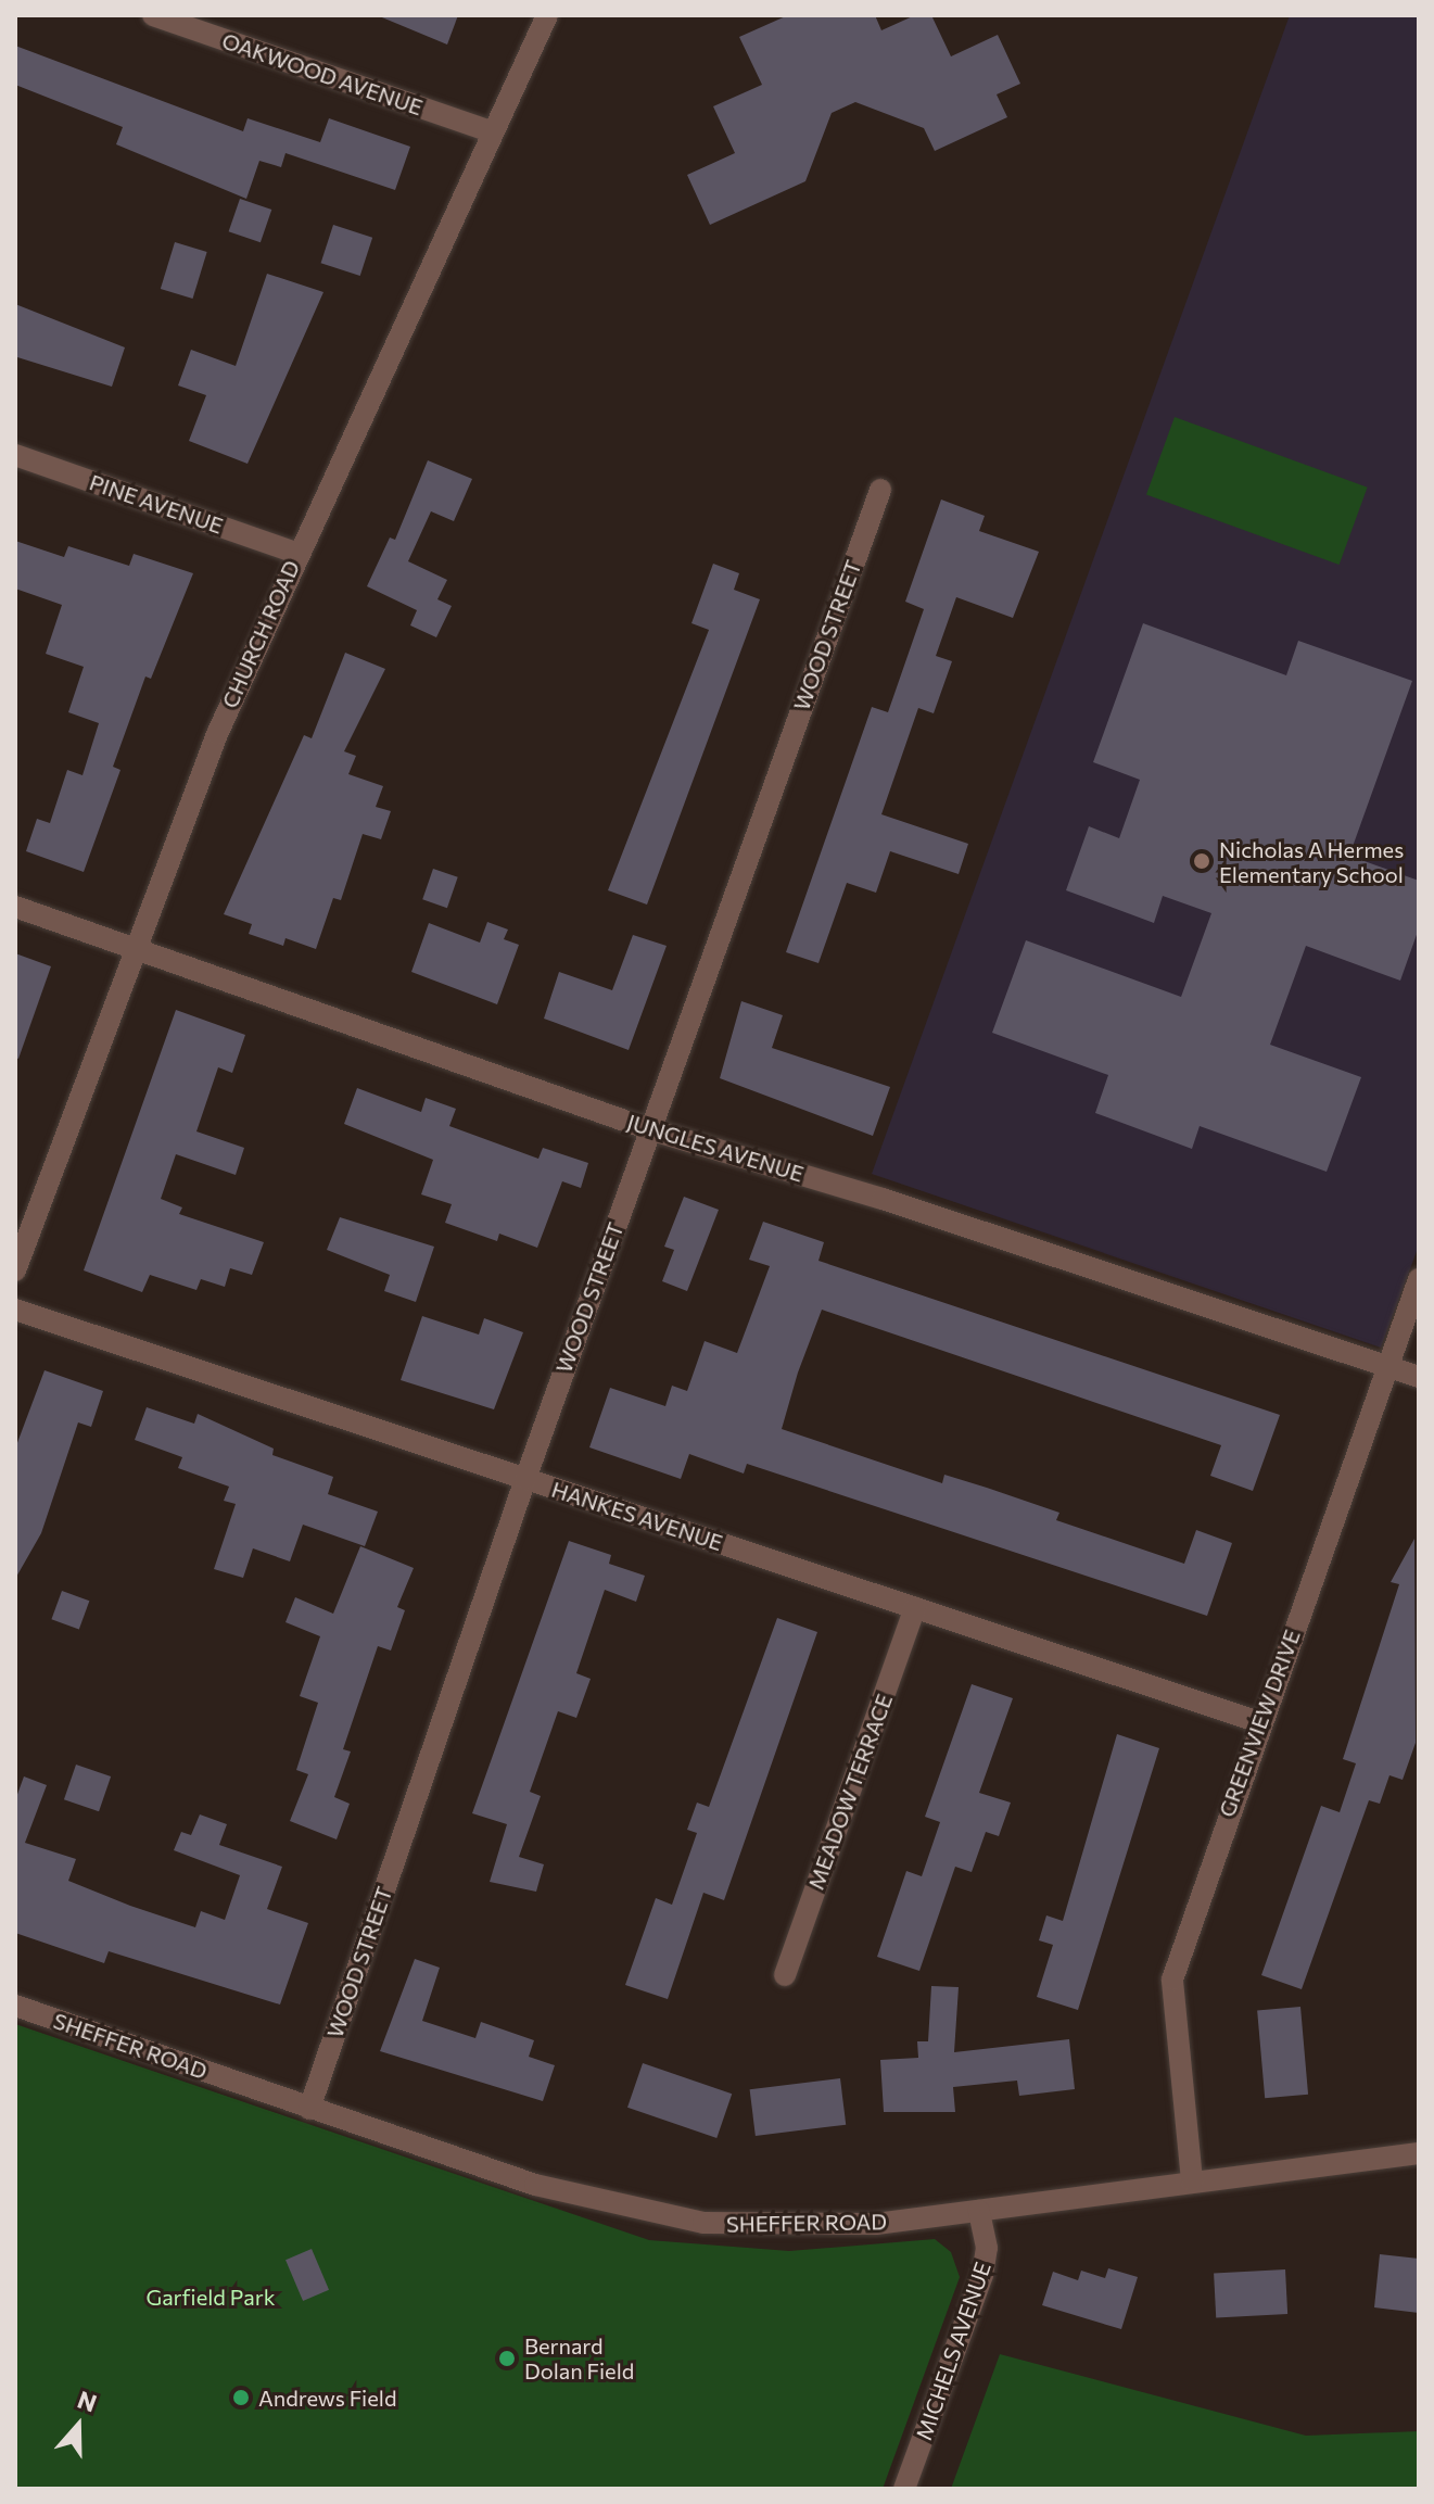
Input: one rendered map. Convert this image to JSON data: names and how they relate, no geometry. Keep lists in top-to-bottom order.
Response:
{
  "streets": {
    "street": [
      "OAKWOOD AVENUE",
      "PINE AVENUE",
      "CHURCH ROAD",
      "WOOD STREET",
      "JUNGLES AVENUE",
      "HANKES AVENUE",
      "GREENVIEW DRIVE",
      "MEADOW TERRACE",
      "SHEFFER ROAD",
      "MICHELS AVENUE"
    ]
  },
  "crossings": [
    ["OAKWOOD AVENUE", "CHURCH ROAD"],
    ["PINE AVENUE", "CHURCH ROAD"],
    ["CHURCH ROAD", "JUNGLES AVENUE"],
    ["WOOD STREET", "JUNGLES AVENUE"],
    ["WOOD STREET", "HANKES AVENUE"],
    ["WOOD STREET", "SHEFFER ROAD"],
    ["JUNGLES AVENUE", "GREENVIEW DRIVE"],
    ["HANKES AVENUE", "GREENVIEW DRIVE"],
    ["HANKES AVENUE", "MEADOW TERRACE"],
    ["GREENVIEW DRIVE", "SHEFFER ROAD"],
    ["SHEFFER ROAD", "MICHELS AVENUE"]
  ],
  "parks": ["Garfield Park"],
  "places": ["Nicholas A Hermes Elementary School", "Bernard Dolan Field", "Andrews Field"],
  "north": "top"
}
